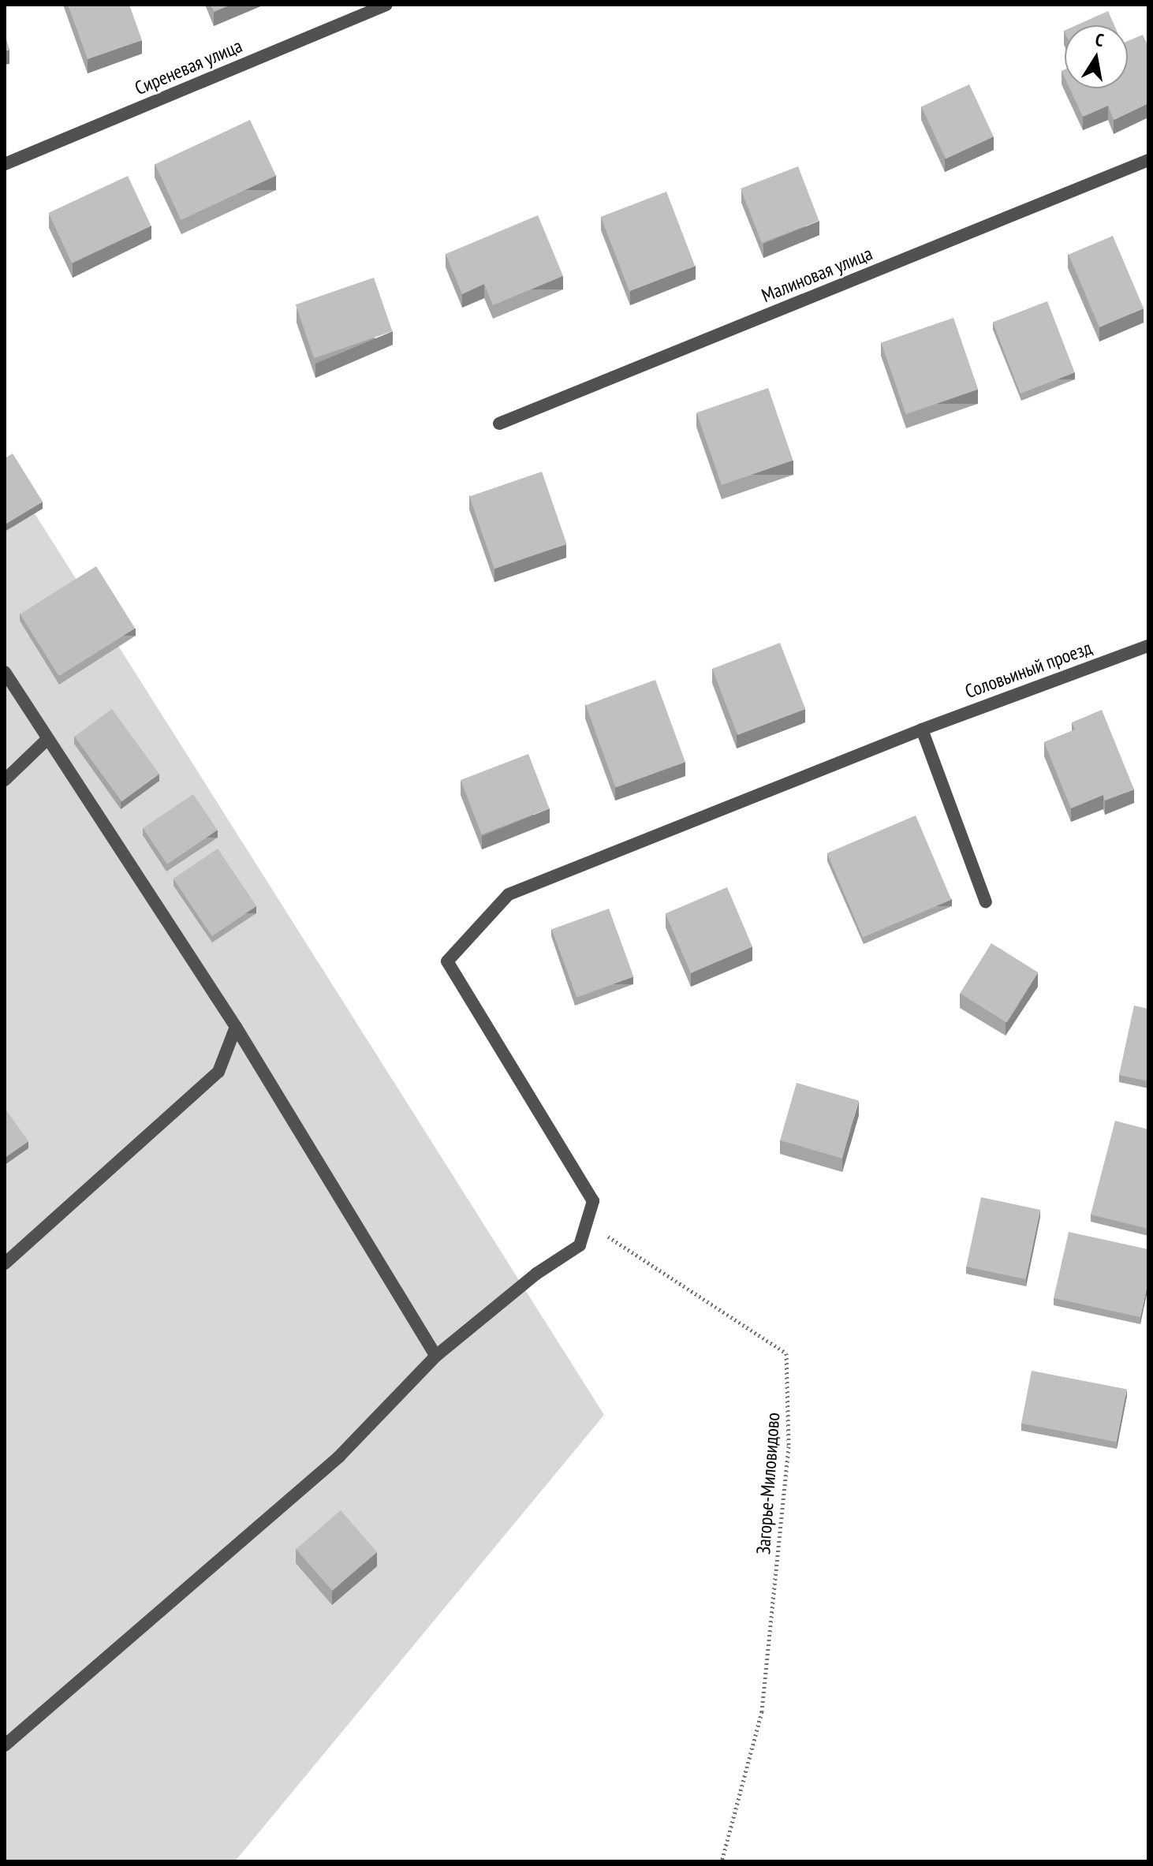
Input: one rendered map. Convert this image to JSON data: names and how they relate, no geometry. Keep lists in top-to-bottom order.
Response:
{
  "streets": {
    "street": ["Сиреневая улица", "Малиновая улица", "Соловьиный проезд"],
    "path": ["Загорье-Миловидово"]
  },
  "crossings": [
    ["Соловьиный проезд", "Загорье-Миловидово"]
  ],
  "north": "top"
}
